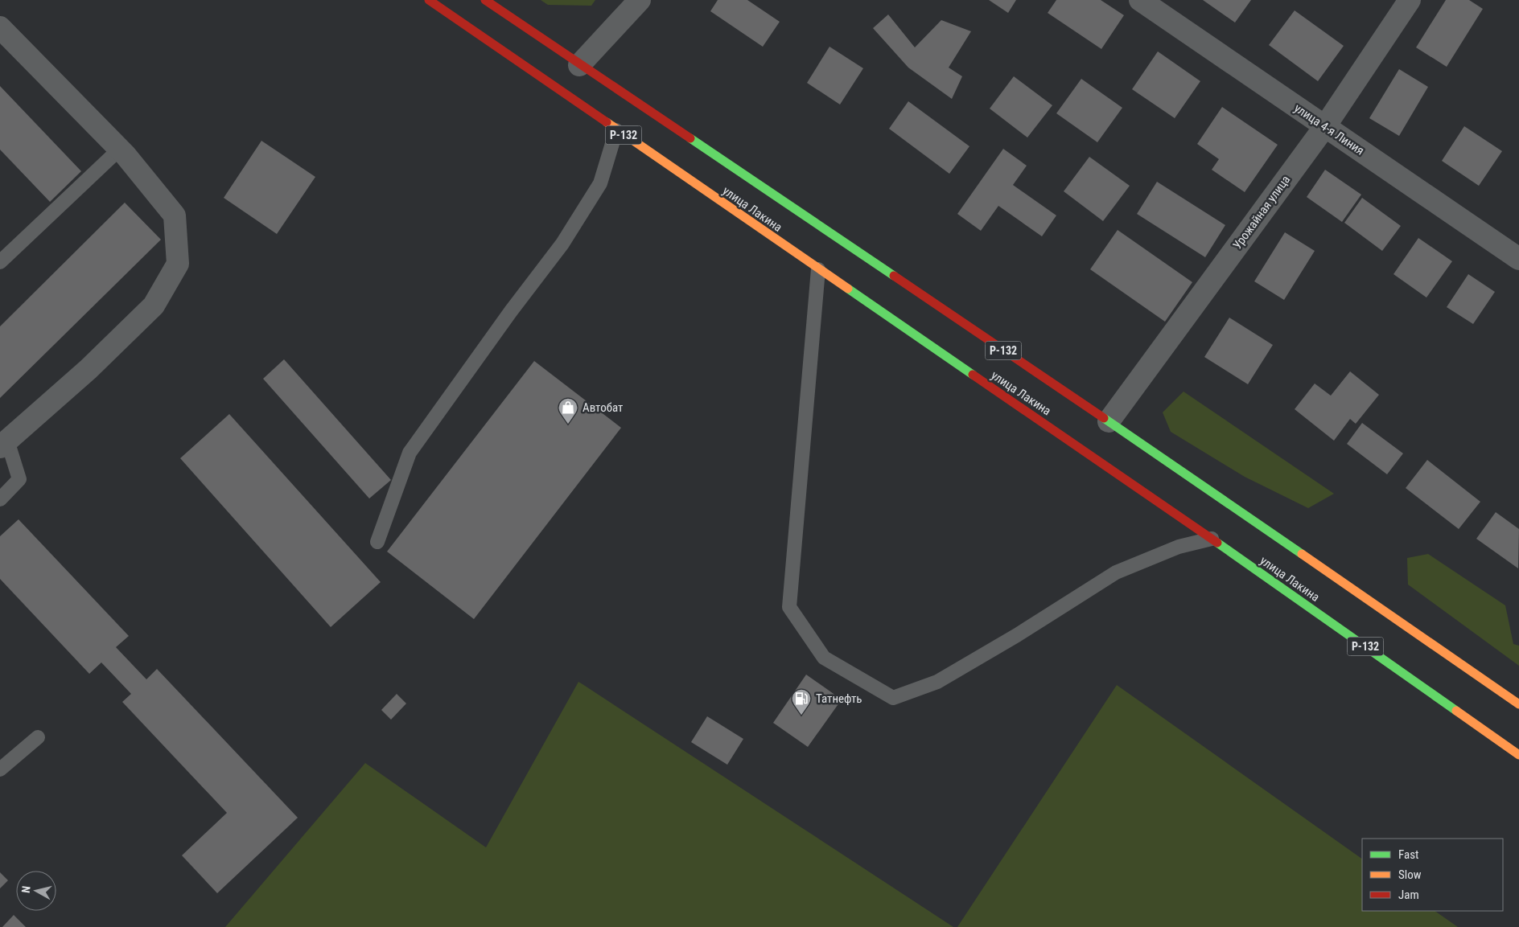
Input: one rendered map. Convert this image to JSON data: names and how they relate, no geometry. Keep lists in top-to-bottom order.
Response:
{
  "streets": {
    "highway": ["Р-132", "улица Лакина"],
    "street": ["улица 4-я Линия", "Урожайная улица"]
  },
  "crossings": [
    ["улица 4-я Линия", "Урожайная улица"],
    ["улица Лакина", "Урожайная улица"]
  ],
  "places": {
    "shop": ["Автобат"],
    "fuel station": ["Татнефть"]
  },
  "legend": ["Fast", "Slow", "Jam"],
  "north": "left"
}
